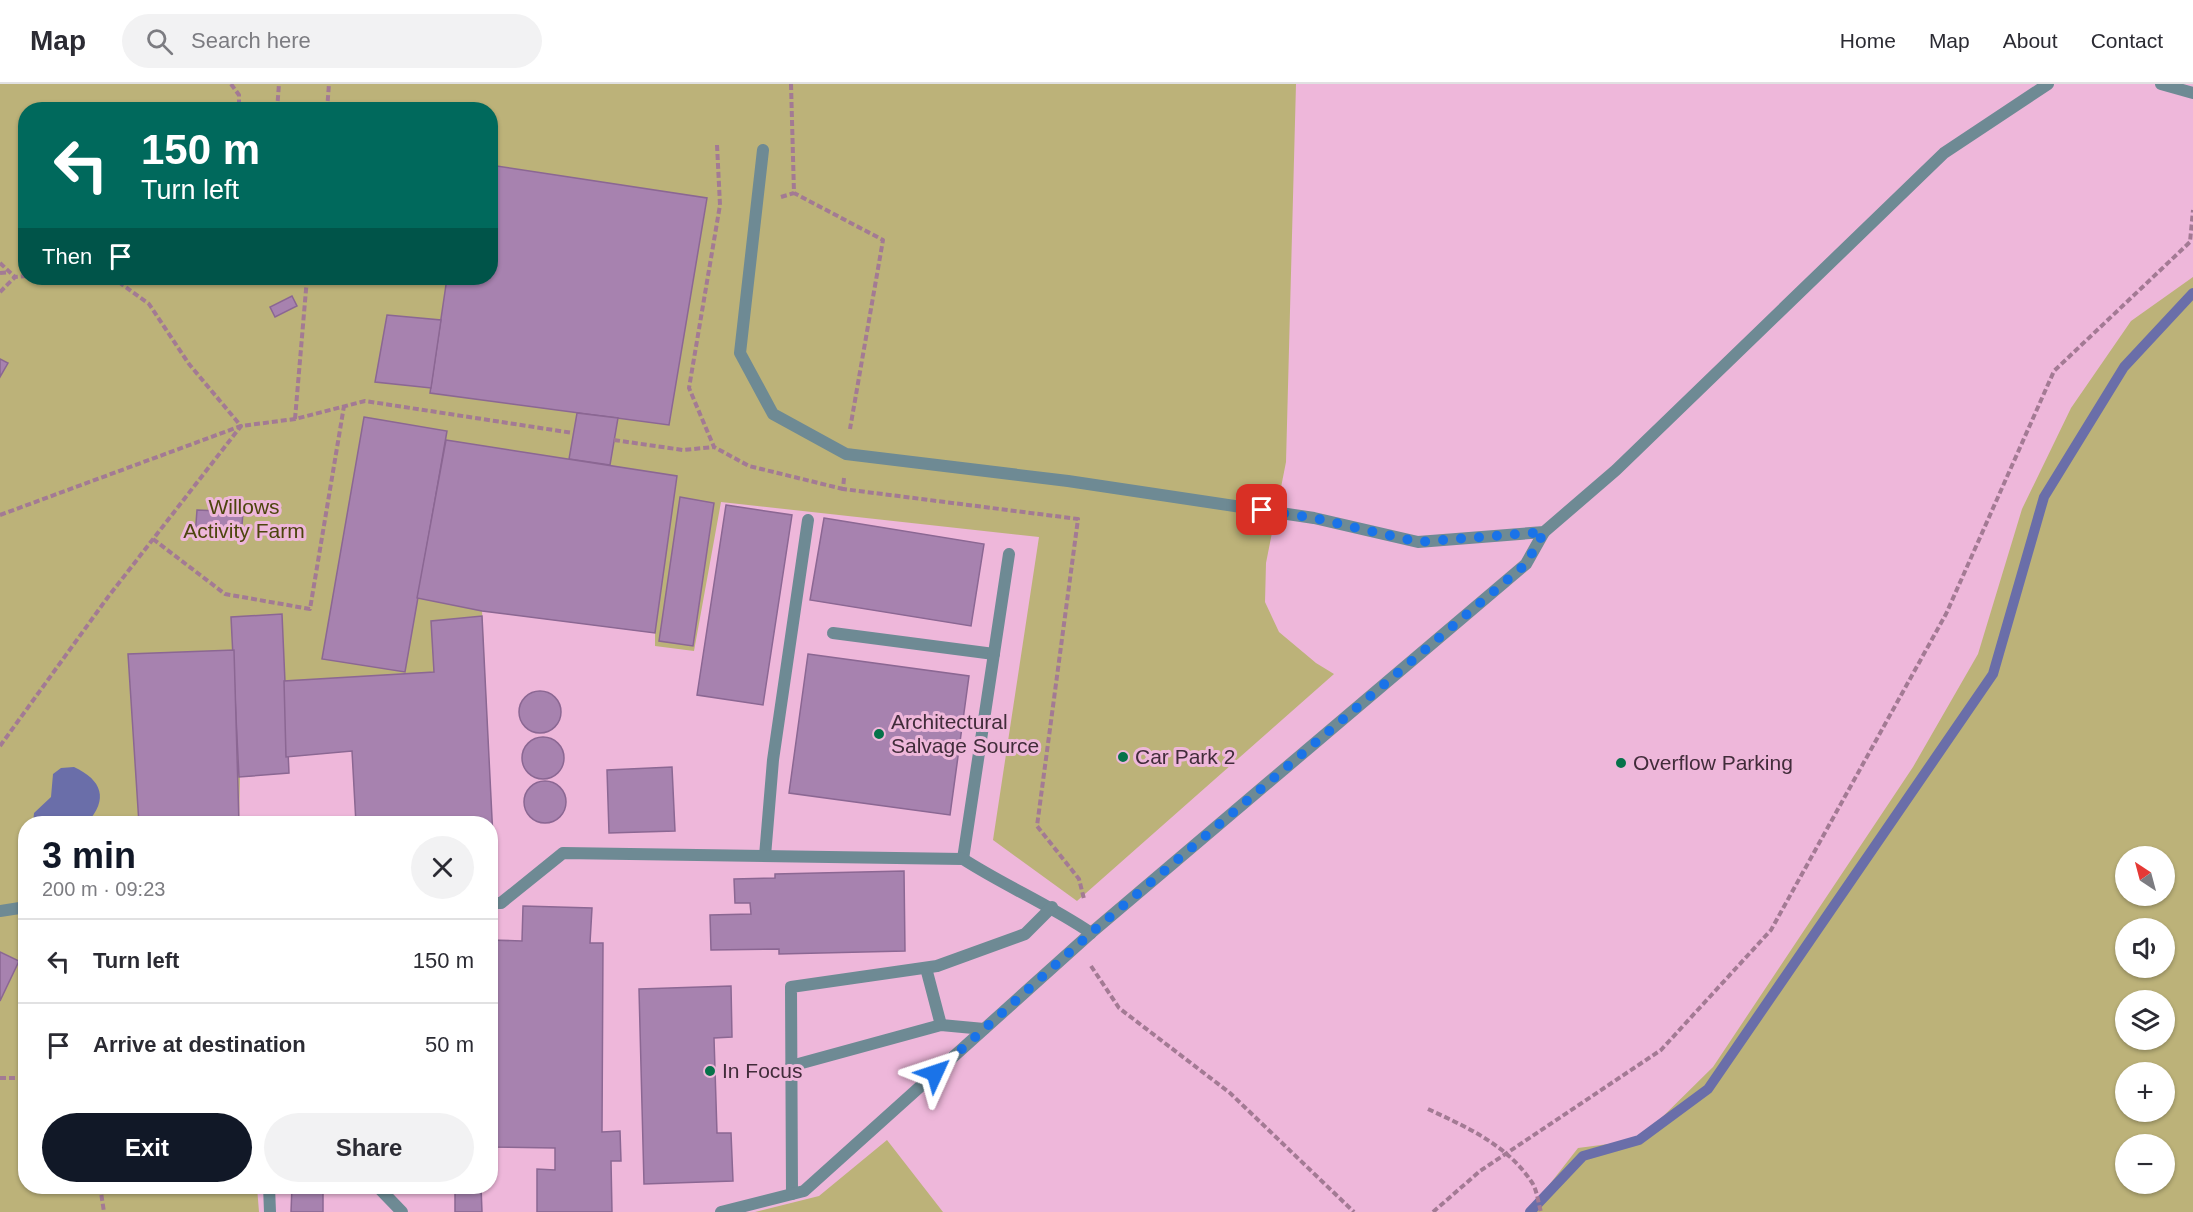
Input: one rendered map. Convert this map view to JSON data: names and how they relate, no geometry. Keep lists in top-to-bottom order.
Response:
{
  "parks": ["Willows Activity Farm"],
  "places": [
    "Architectural Salvage Source",
    "Car Park 2",
    "Overflow Parking",
    "In Focus"
  ],
  "north": "top left",
  "page": {
    "header": "Map",
    "search": "Search here",
    "nav": [
      "Home",
      "Map",
      "About",
      "Contact"
    ],
    "turn": ["150 m", "Turn left"],
    "then": "Then",
    "heading": ["3 min", "200 m · 09:23"],
    "map_buttons": ["+", "−"],
    "list": [
      {
        "name": "Turn left",
        "value": "150 m"
      },
      {
        "name": "Arrive at destination",
        "value": "50 m"
      }
    ],
    "buttons": ["Exit", "Share"]
  }
}
